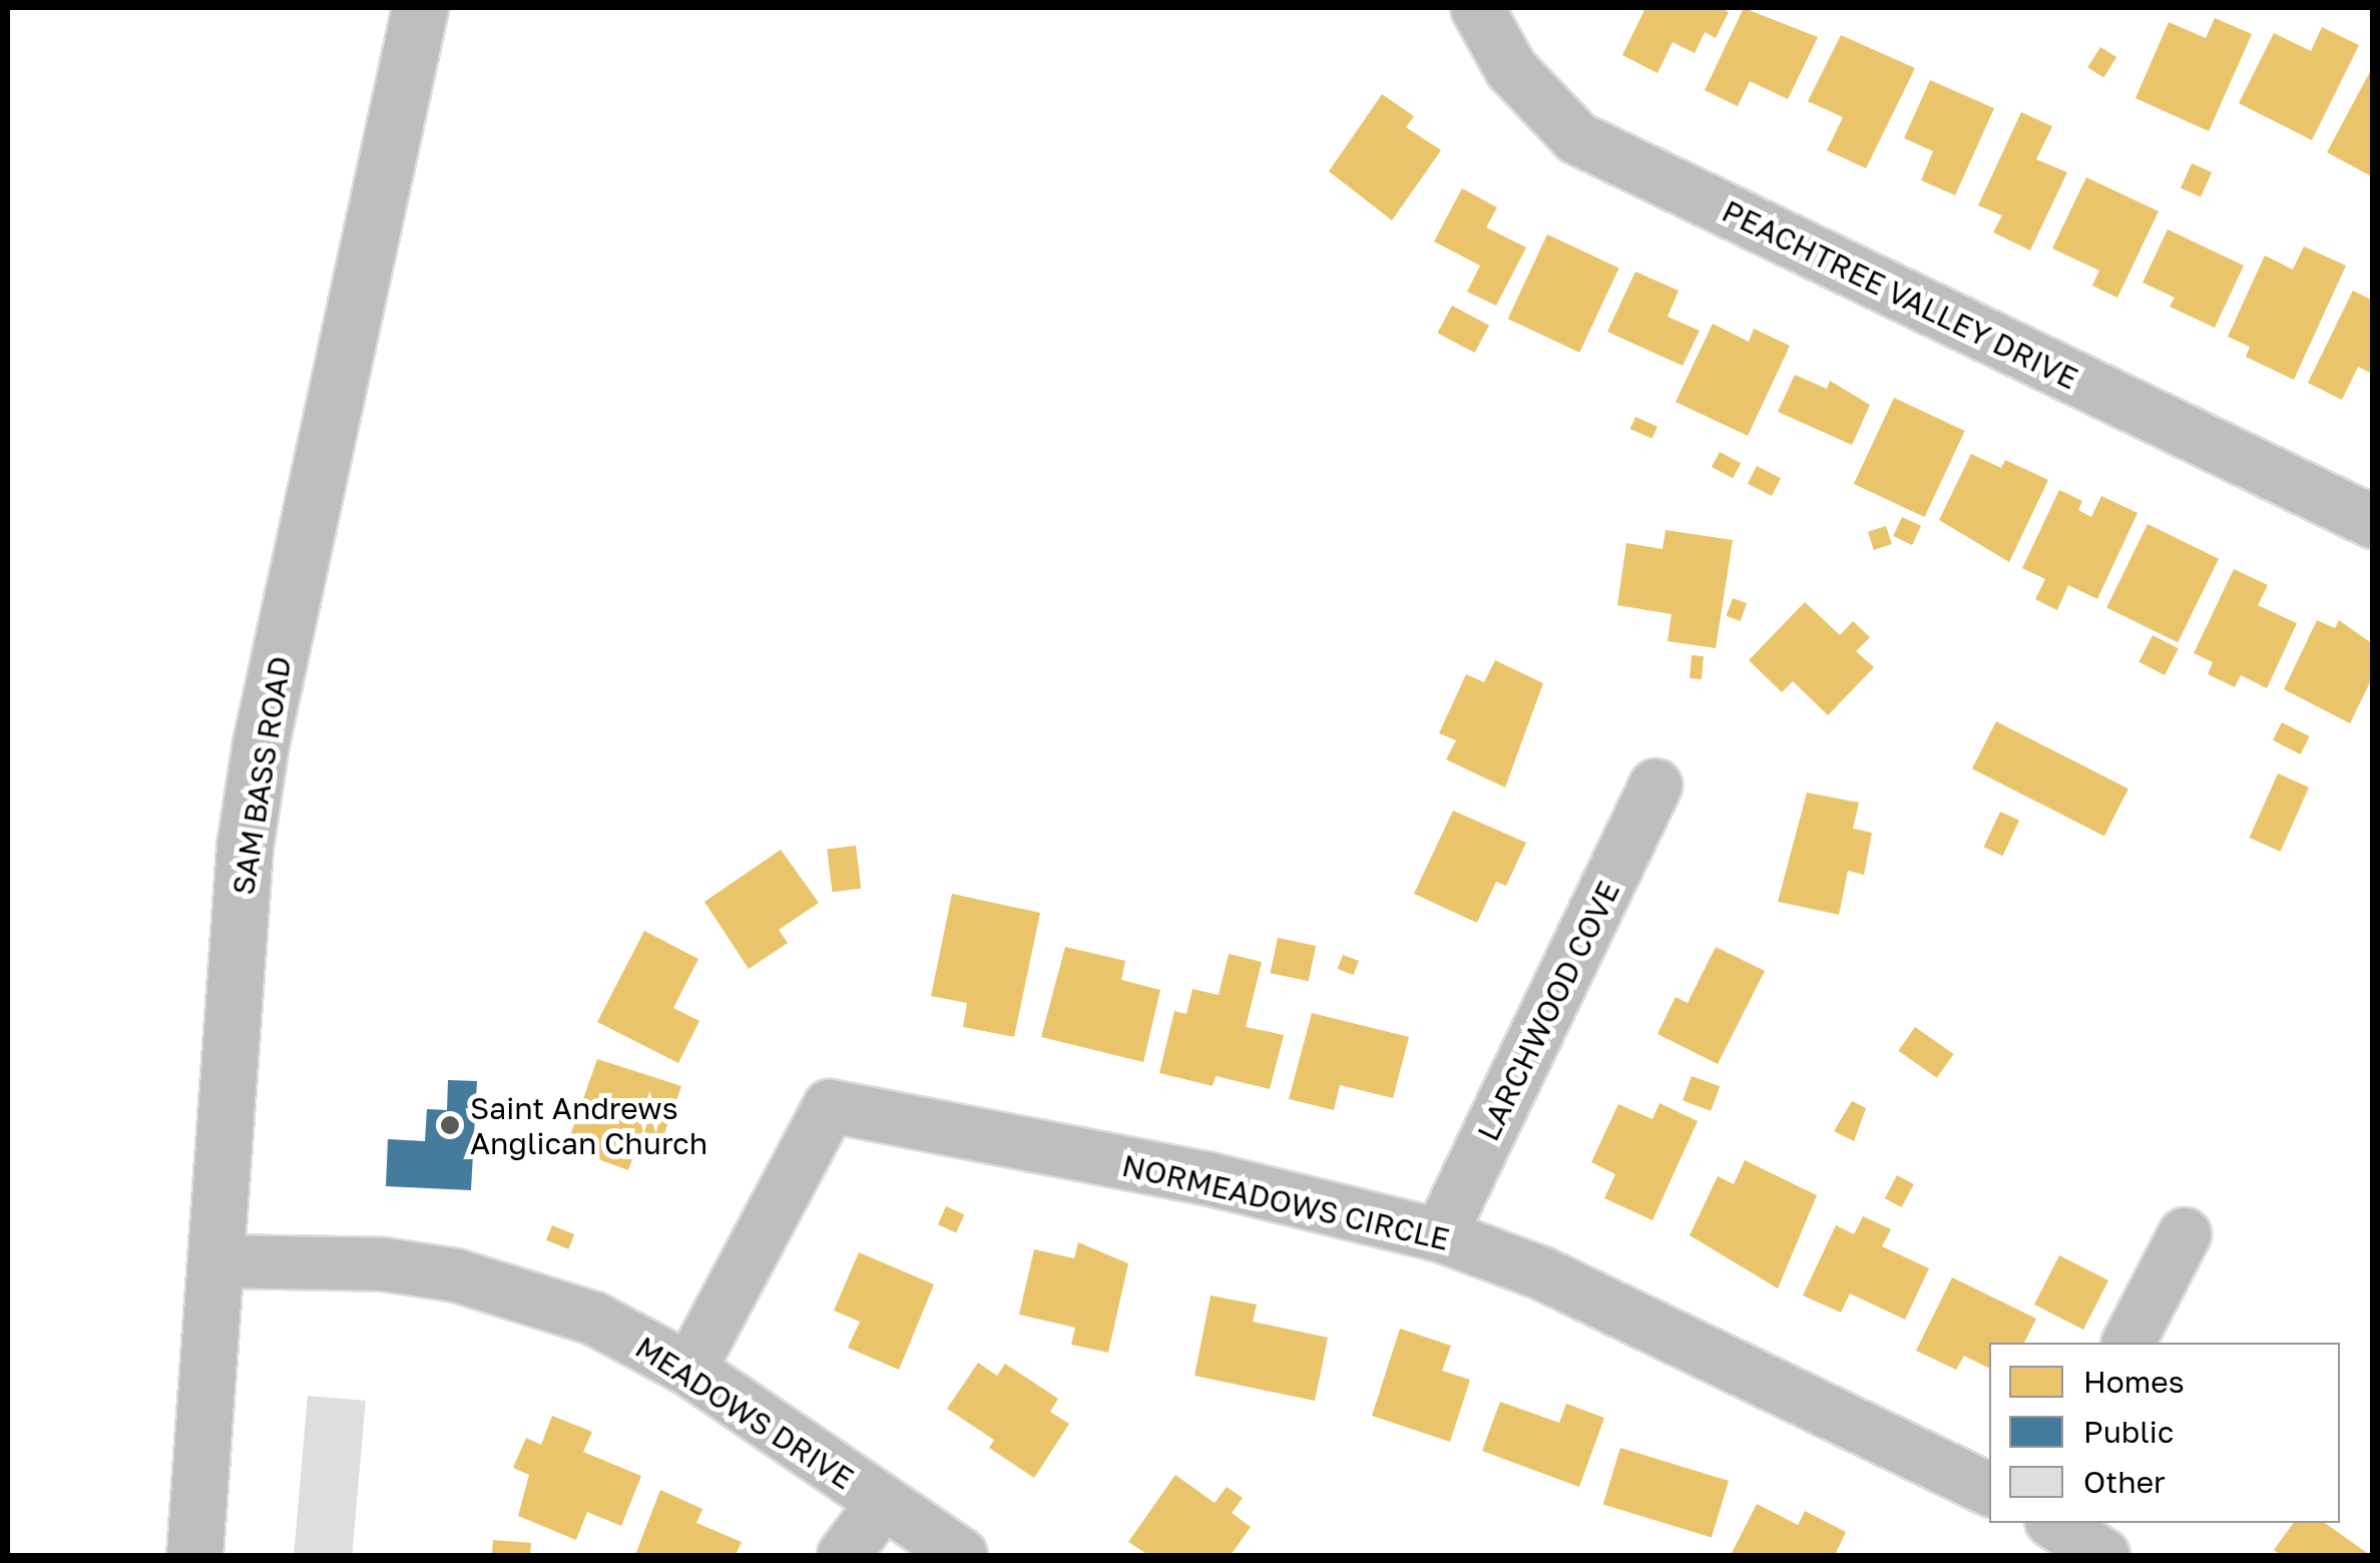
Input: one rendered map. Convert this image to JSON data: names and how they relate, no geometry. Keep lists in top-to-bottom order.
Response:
{
  "streets": {
    "main road": ["SAM BASS ROAD"],
    "street": [
      "PEACHTREE VALLEY DRIVE",
      "LARCHWOOD COVE",
      "NORMEADOWS CIRCLE",
      "MEADOWS DRIVE"
    ]
  },
  "crossings": [
    ["SAM BASS ROAD", "MEADOWS DRIVE"],
    ["LARCHWOOD COVE", "NORMEADOWS CIRCLE"],
    ["NORMEADOWS CIRCLE", "MEADOWS DRIVE"]
  ],
  "places": ["Saint Andrews Anglican Church"],
  "legend": ["Homes", "Public", "Other"]
}
